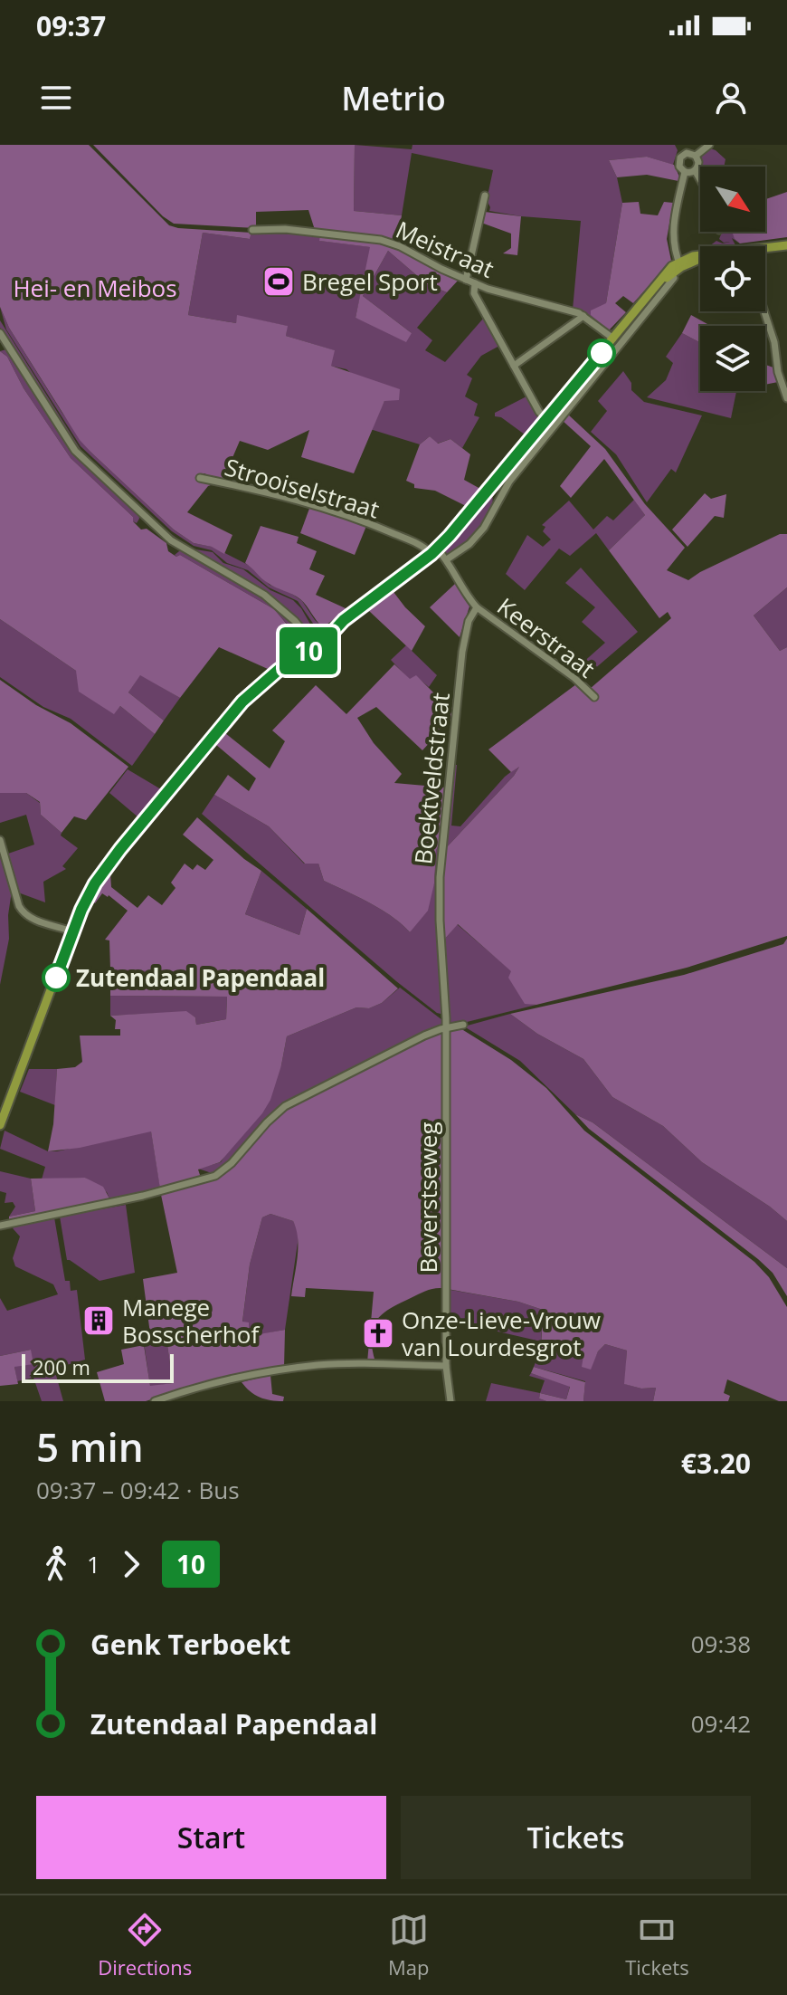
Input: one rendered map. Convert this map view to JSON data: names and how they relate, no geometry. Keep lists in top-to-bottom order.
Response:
{
  "streets": {
    "street": [
      "Meistraat",
      "Strooiselstraat",
      "Keerstraat",
      "Boektveldstraat",
      "Beverstseweg"
    ]
  },
  "crossings": [
    ["Keerstraat", "Boektveldstraat"],
    ["Boektveldstraat", "Beverstseweg"]
  ],
  "parks": ["Hei- en Meibos"],
  "places": {
    "sports": ["Bregel Sport"],
    "other": ["Zutendaal Papendaal"],
    "building": ["Manege Bosscherhof"],
    "church": ["Onze-Lieve-Vrouw van Lourdesgrot"]
  },
  "lines": ["bus line 10"],
  "scale_bar": "200 m",
  "north": "bottom right",
  "page": {
    "status": "09:37",
    "header": "Metrio",
    "on_map": "10",
    "scale": "200 m",
    "heading": ["5 min", "09:37 – 09:42 · Bus", "€3.20"],
    "legs": ["1", "10"],
    "list": [
      {
        "name": "Genk Terboekt",
        "value": "09:38"
      },
      {
        "name": "Zutendaal Papendaal",
        "value": "09:42"
      }
    ],
    "buttons": ["Start", "Tickets"],
    "tabs": ["Directions", "Map", "Tickets"]
  }
}
